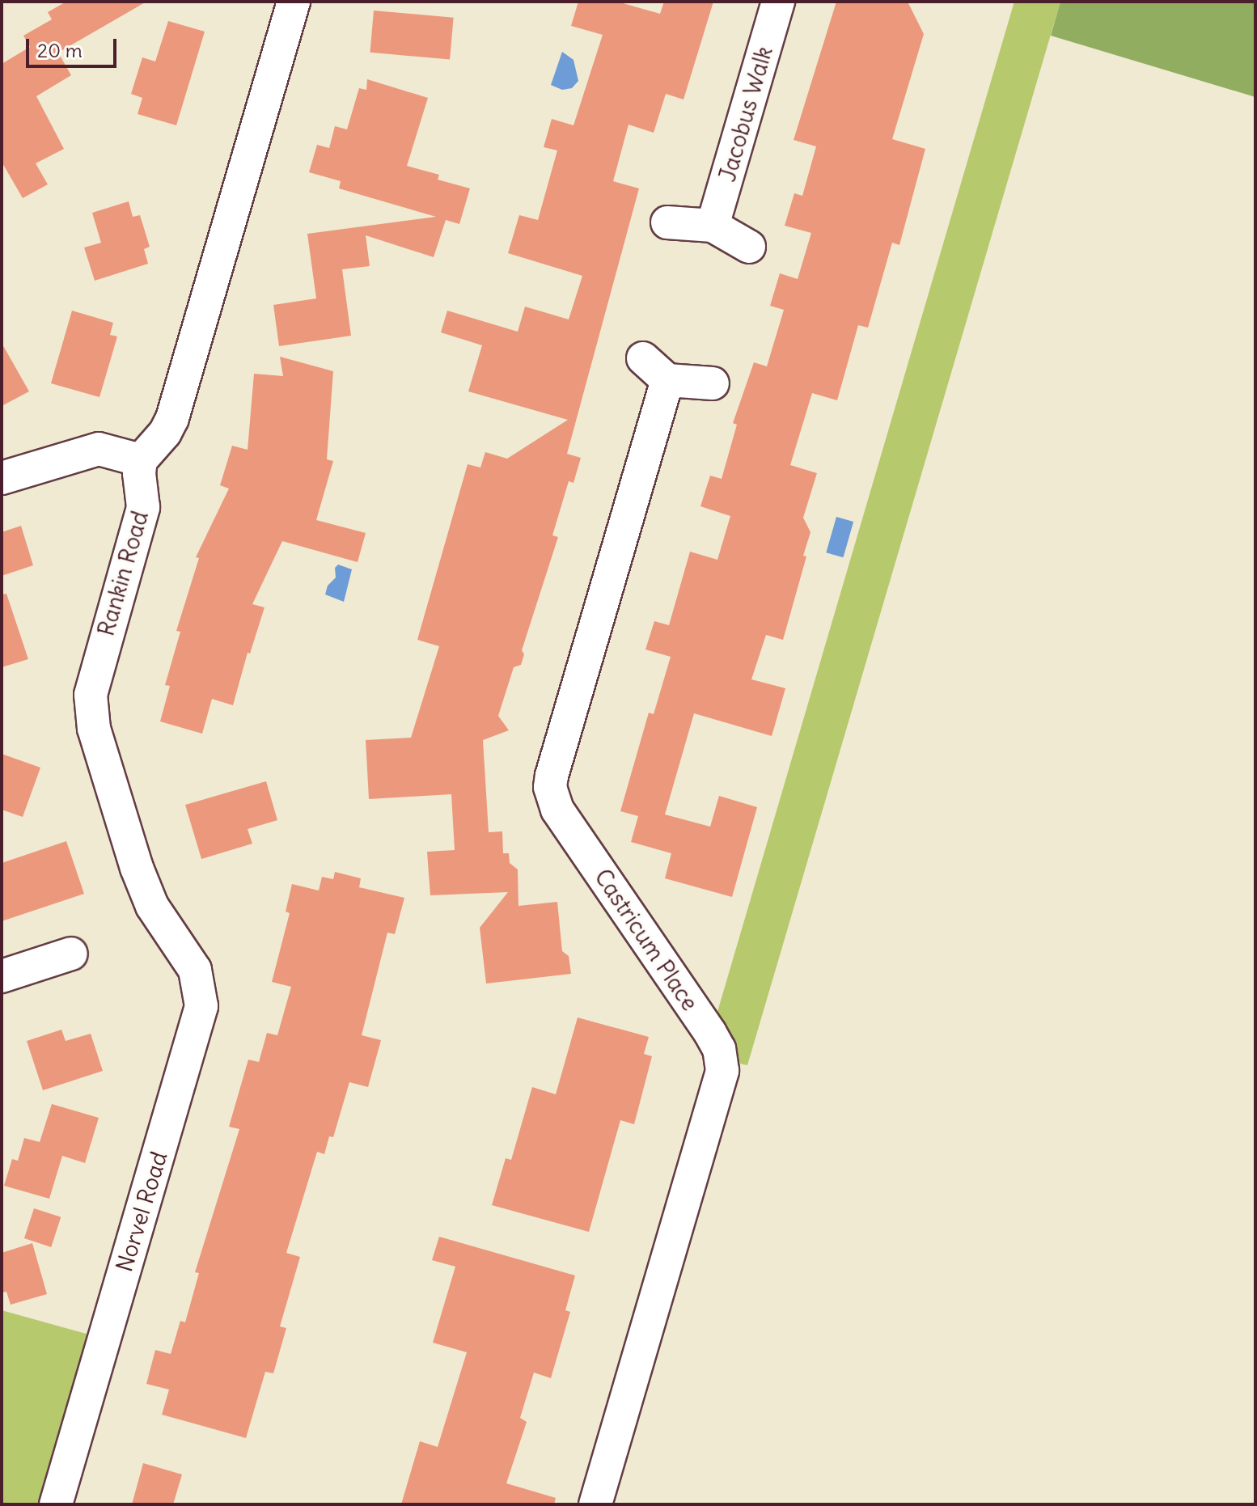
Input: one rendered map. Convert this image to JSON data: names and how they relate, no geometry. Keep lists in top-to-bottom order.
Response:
{
  "streets": {
    "street": [
      "Jacobus Walk",
      "Rankin Road",
      "Castricum Place",
      "Norvel Road"
    ]
  },
  "crossings": [
    ["Rankin Road", "Norvel Road"]
  ],
  "scale_bar": "20 m"
}
